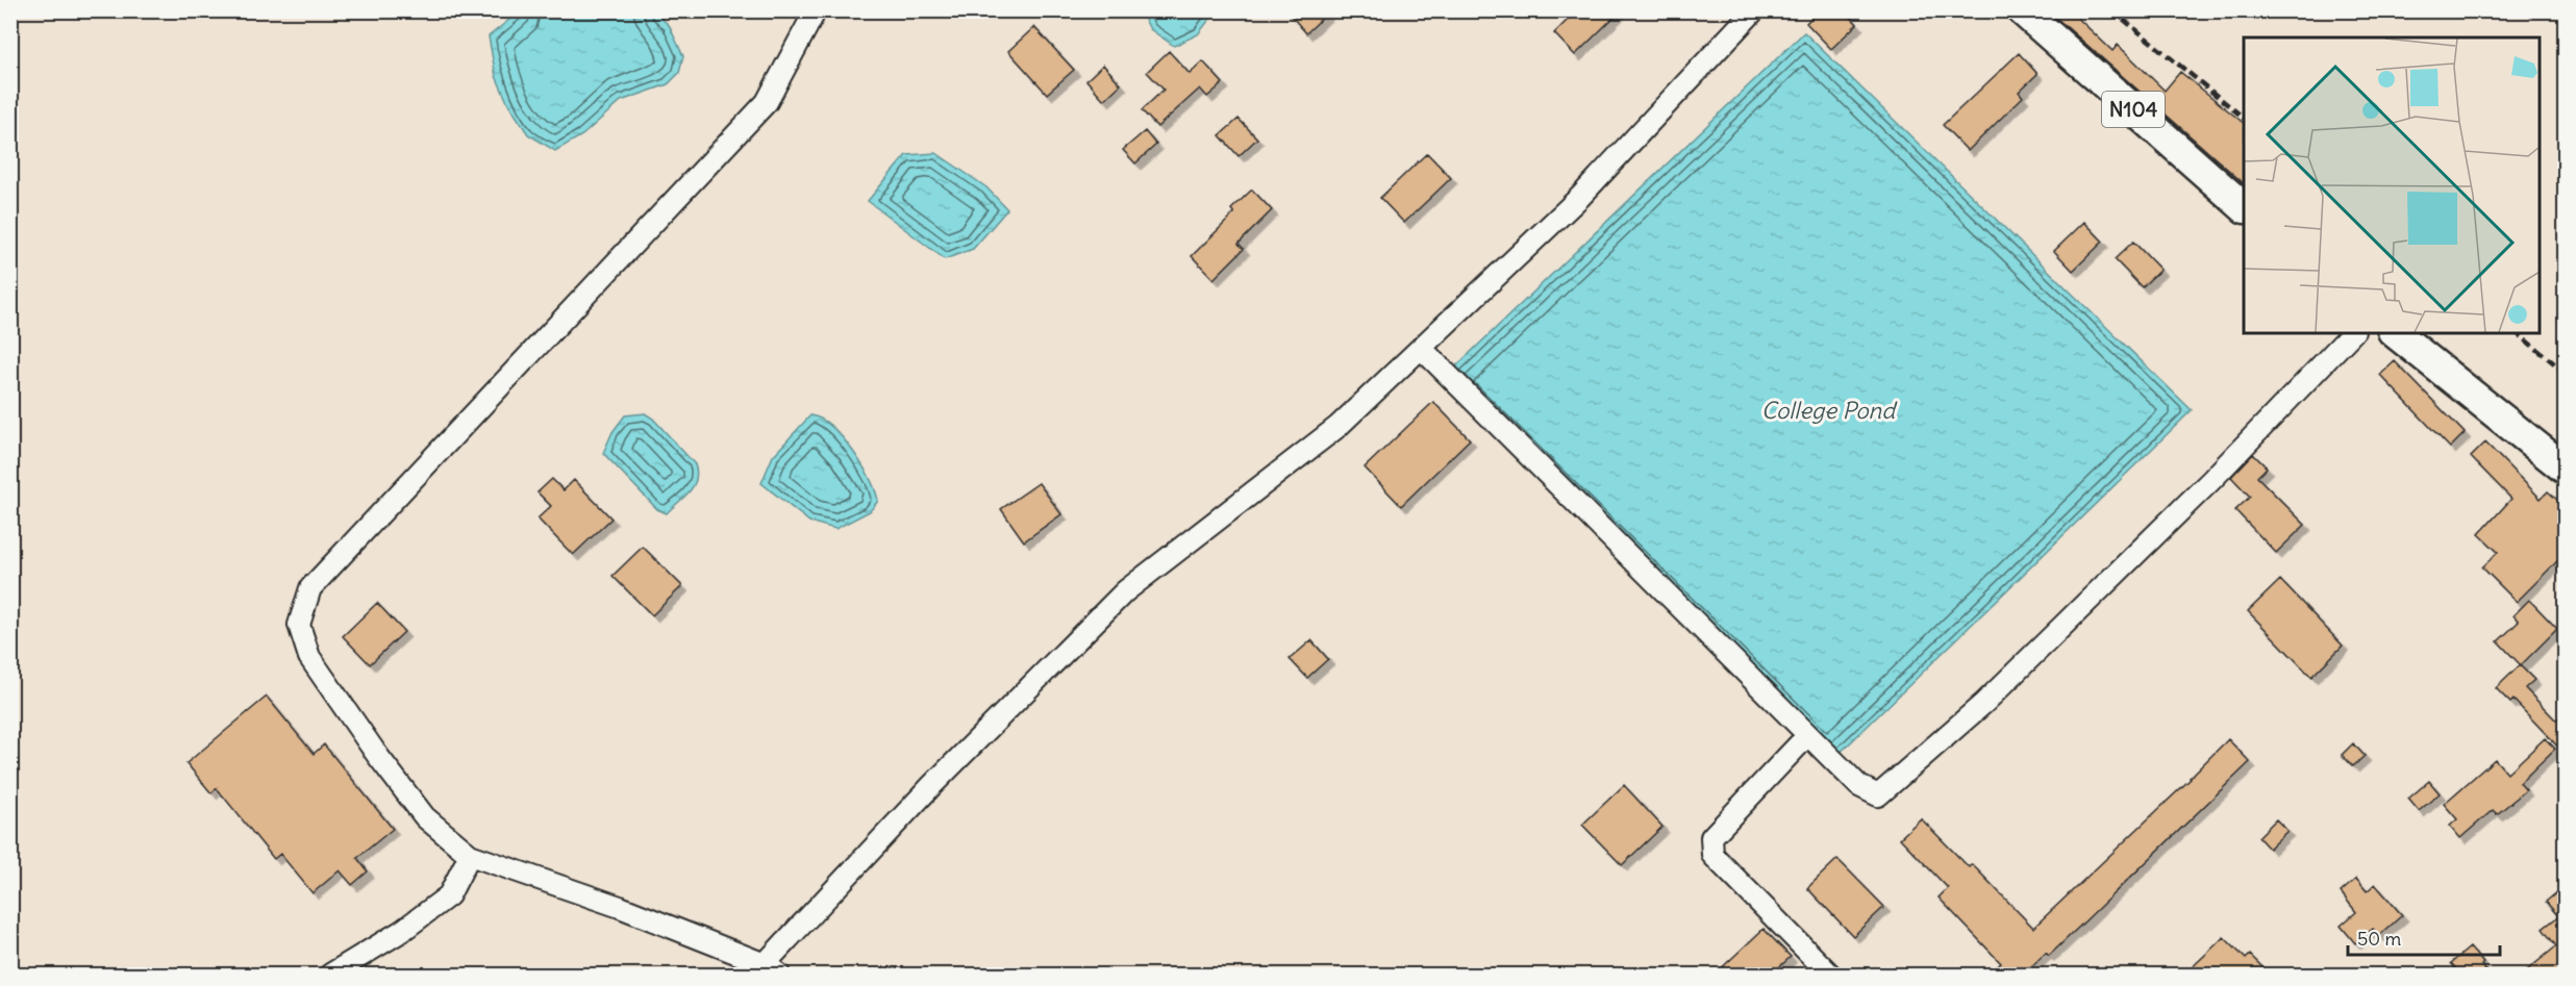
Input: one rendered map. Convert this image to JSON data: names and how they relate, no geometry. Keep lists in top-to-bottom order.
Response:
{
  "streets": {
    "highway": ["N104"]
  },
  "water": ["College Pond"],
  "scale_bar": "50 m"
}
